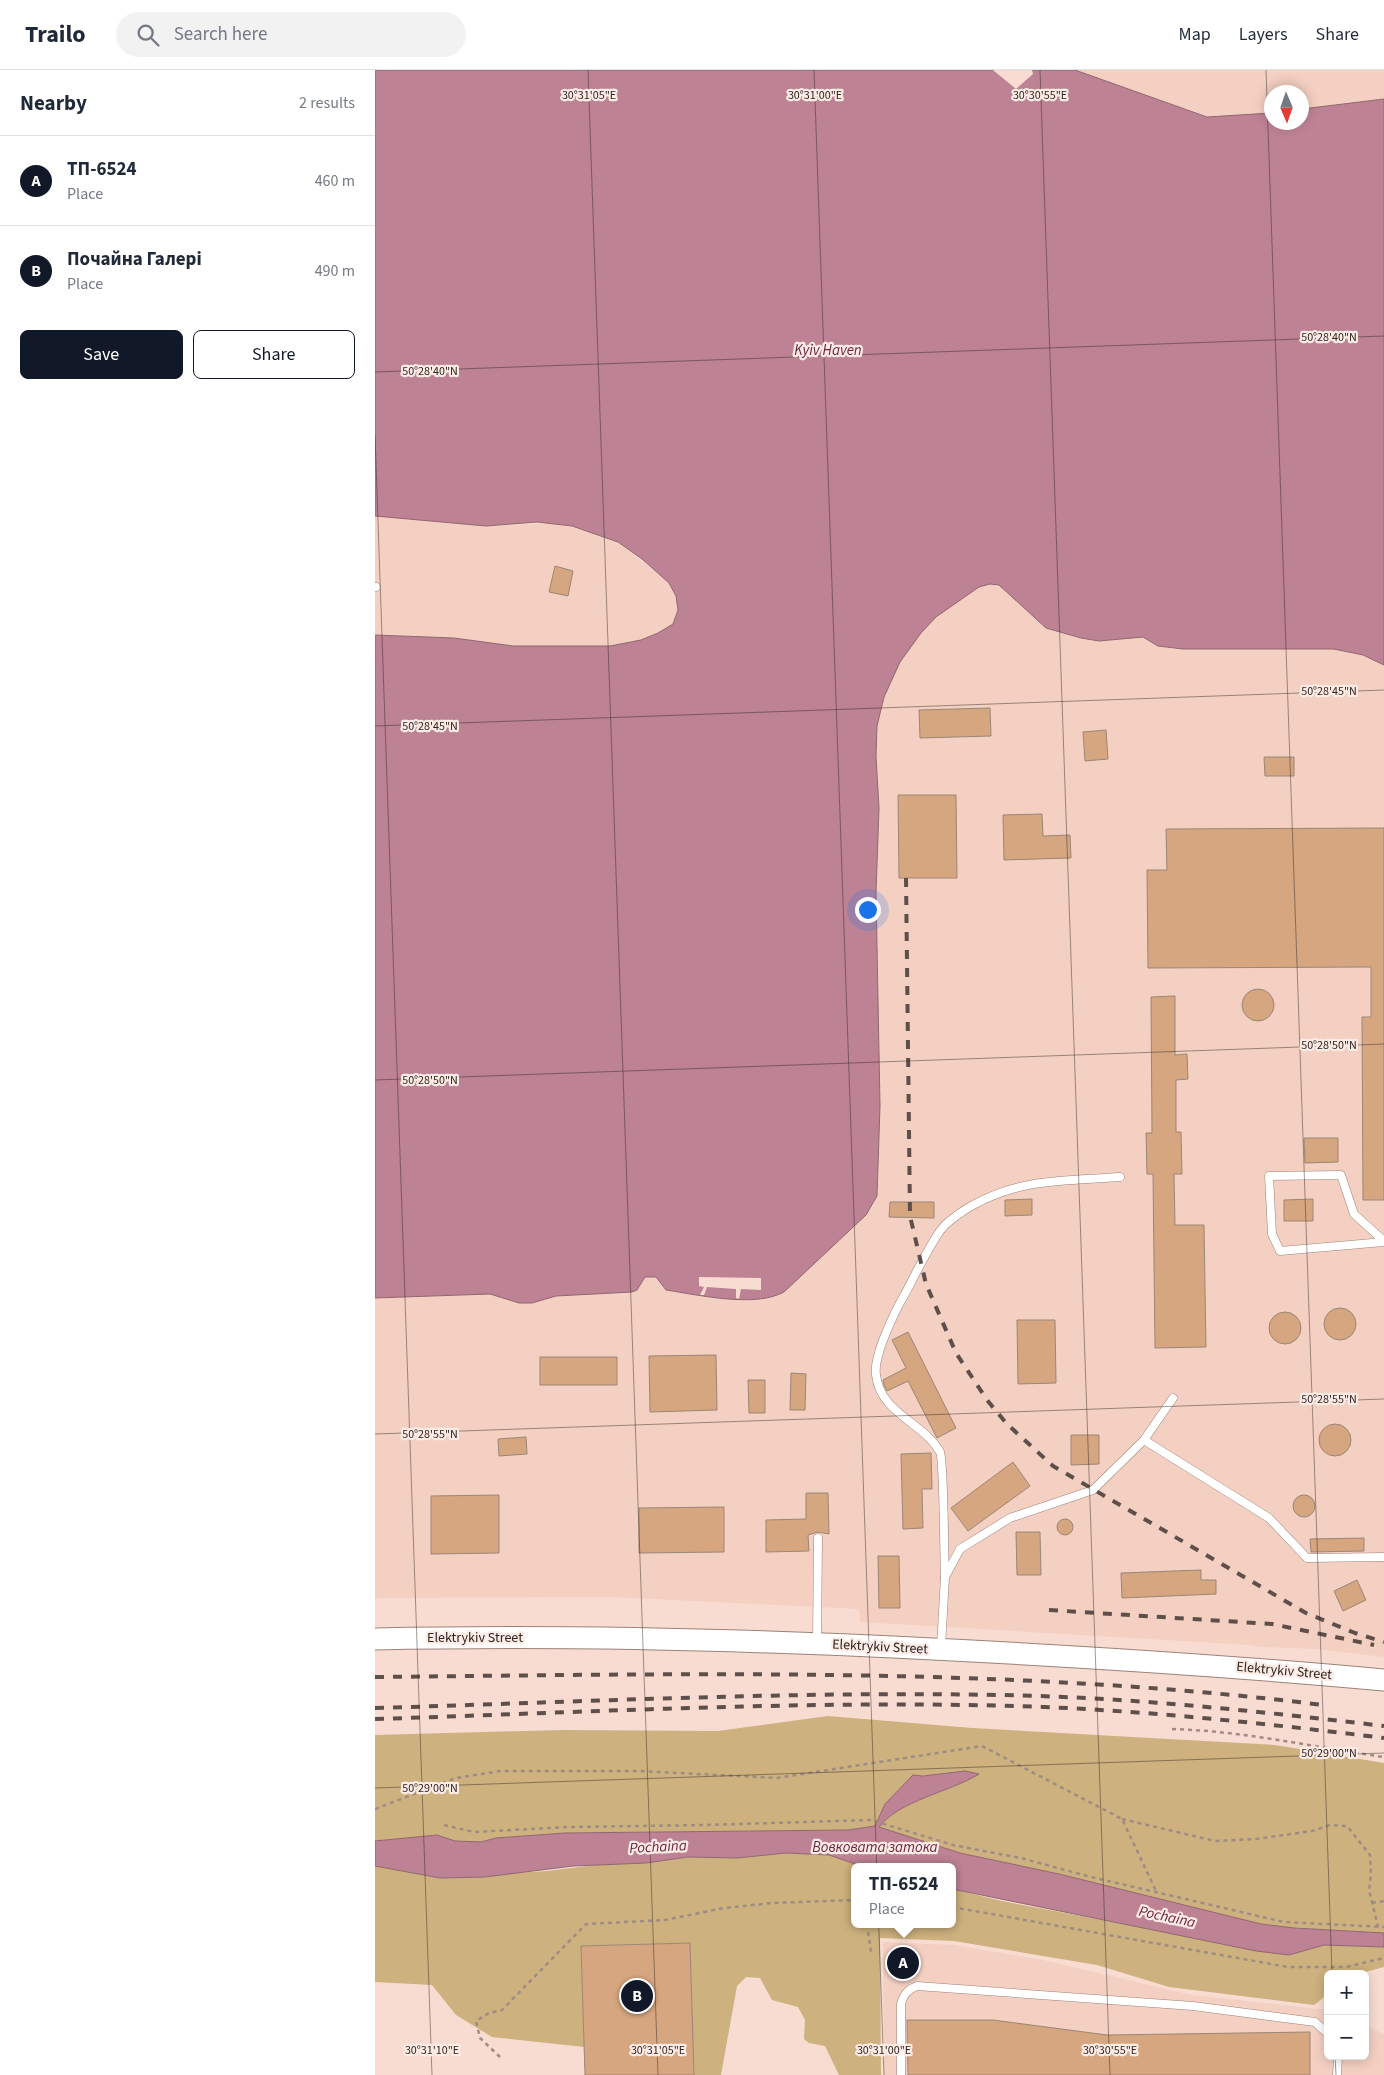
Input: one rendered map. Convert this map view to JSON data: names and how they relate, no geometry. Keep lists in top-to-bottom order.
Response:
{
  "streets": {
    "street": ["Elektrykiv Street"]
  },
  "water": ["Kyiv Haven", "Pochaina", "Вовковата затока"],
  "north": "bottom",
  "page": {
    "header": "Trailo",
    "search": "Search here",
    "nav": ["Map", "Layers", "Share"],
    "heading": ["Nearby", "2 results"],
    "list": [
      {
        "mark": "A",
        "name": "ТП-6524",
        "note": "Place",
        "value": "460 m"
      },
      {
        "mark": "B",
        "name": "Почайна Галері",
        "note": "Place",
        "value": "490 m"
      }
    ],
    "buttons": ["Save", "Share"],
    "popup": ["ТП-6524", "Place"],
    "pins": ["A", "B"],
    "map_buttons": ["+", "−"]
  },
  "coordinates": [
    "30°31'05\"E",
    "30°31'00\"E",
    "30°30'55\"E",
    "50°28'40\"N",
    "50°28'45\"N",
    "50°28'50\"N",
    "50°28'55\"N",
    "50°29'00\"N",
    "30°31'10\"E"
  ]
}
